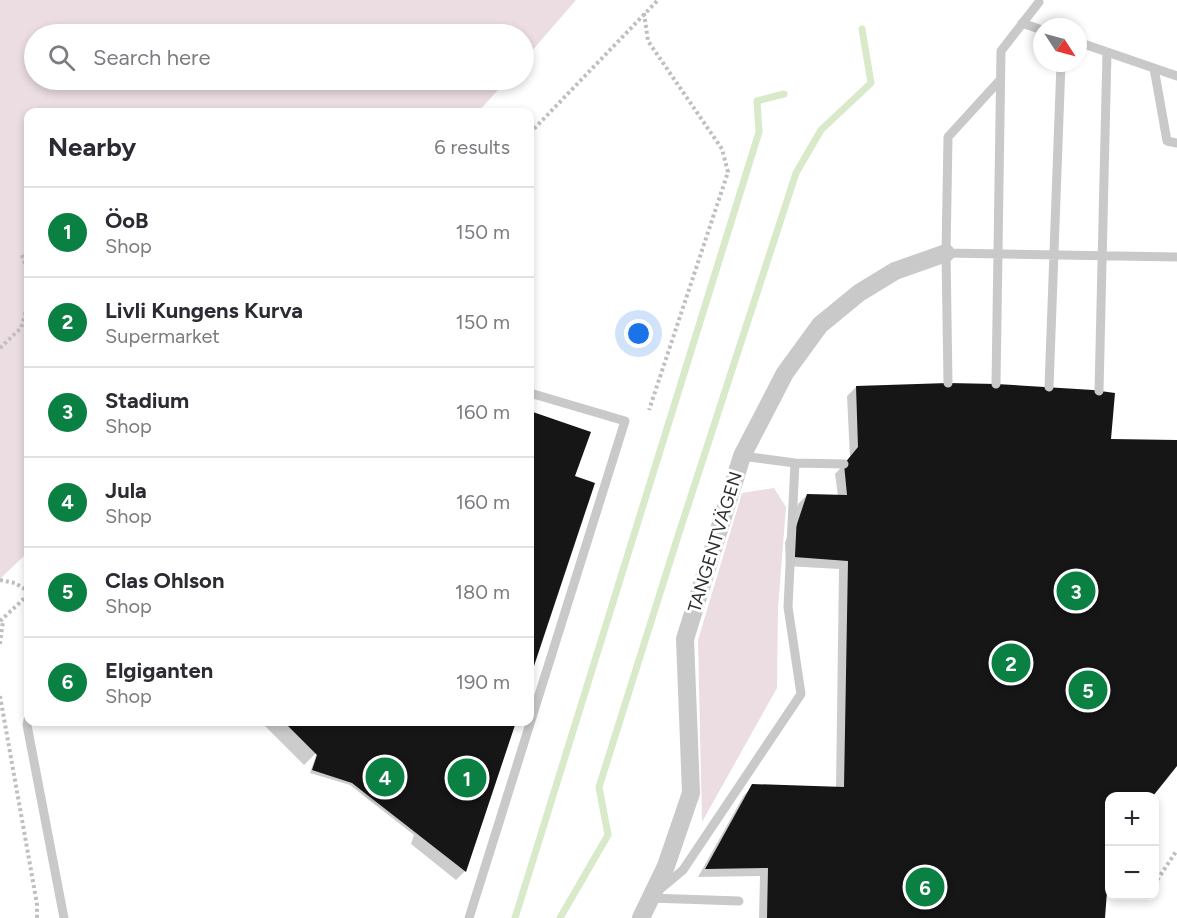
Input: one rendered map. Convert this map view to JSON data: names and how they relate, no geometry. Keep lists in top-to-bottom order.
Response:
{
  "streets": {
    "street": ["TANGENTVÄGEN"]
  },
  "north": "bottom right",
  "page": {
    "search": "Search here",
    "heading": ["Nearby", "6 results"],
    "list": [
      {
        "mark": "1",
        "name": "ÖoB",
        "note": "Shop",
        "value": "150 m"
      },
      {
        "mark": "2",
        "name": "Livli Kungens Kurva",
        "note": "Supermarket",
        "value": "150 m"
      },
      {
        "mark": "3",
        "name": "Stadium",
        "note": "Shop",
        "value": "160 m"
      },
      {
        "mark": "4",
        "name": "Jula",
        "note": "Shop",
        "value": "160 m"
      },
      {
        "mark": "5",
        "name": "Clas Ohlson",
        "note": "Shop",
        "value": "180 m"
      },
      {
        "mark": "6",
        "name": "Elgiganten",
        "note": "Shop",
        "value": "190 m"
      }
    ],
    "pins": [
      "3",
      "2",
      "5",
      "4",
      "1",
      "6"
    ],
    "map_buttons": ["+", "−"]
  }
}
